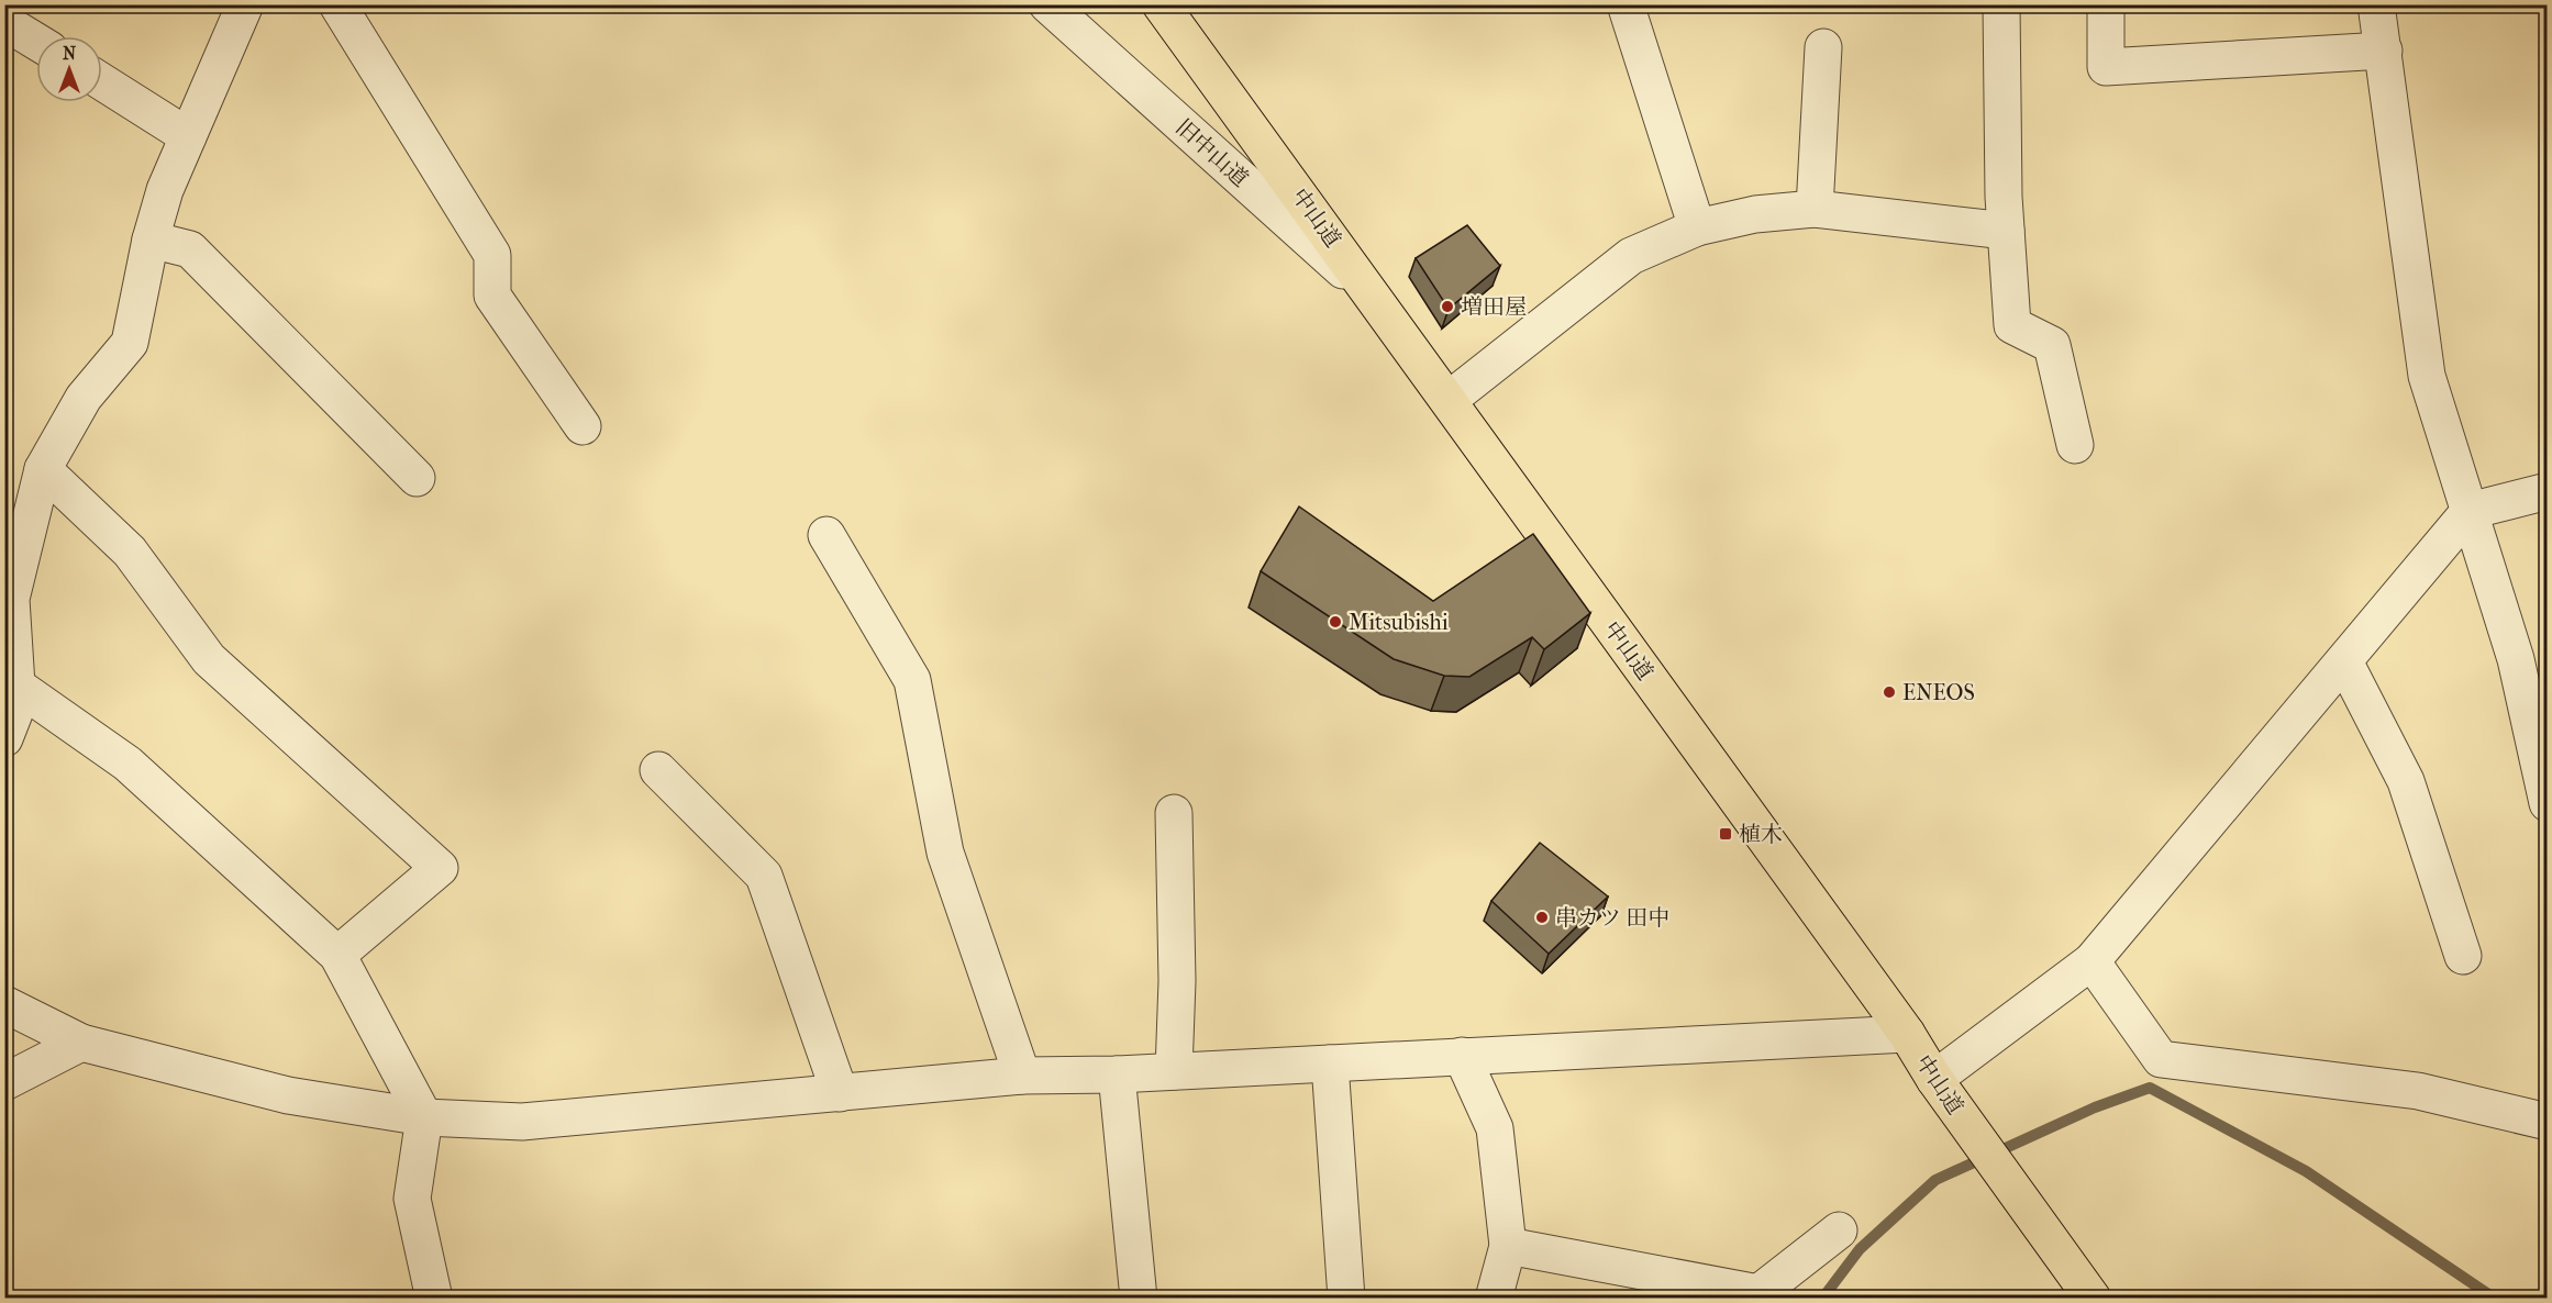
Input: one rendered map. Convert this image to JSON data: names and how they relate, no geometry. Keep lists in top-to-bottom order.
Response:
{
  "streets": {
    "highway": ["中山道"],
    "street": ["旧中山道"]
  },
  "crossings": [
    ["旧中山道", "中山道"]
  ],
  "places": {
    "other": [
      "増田屋",
      "Mitsubishi",
      "ENEOS",
      "串カツ 田中"
    ],
    "transit": ["植木"]
  },
  "north": "top"
}
